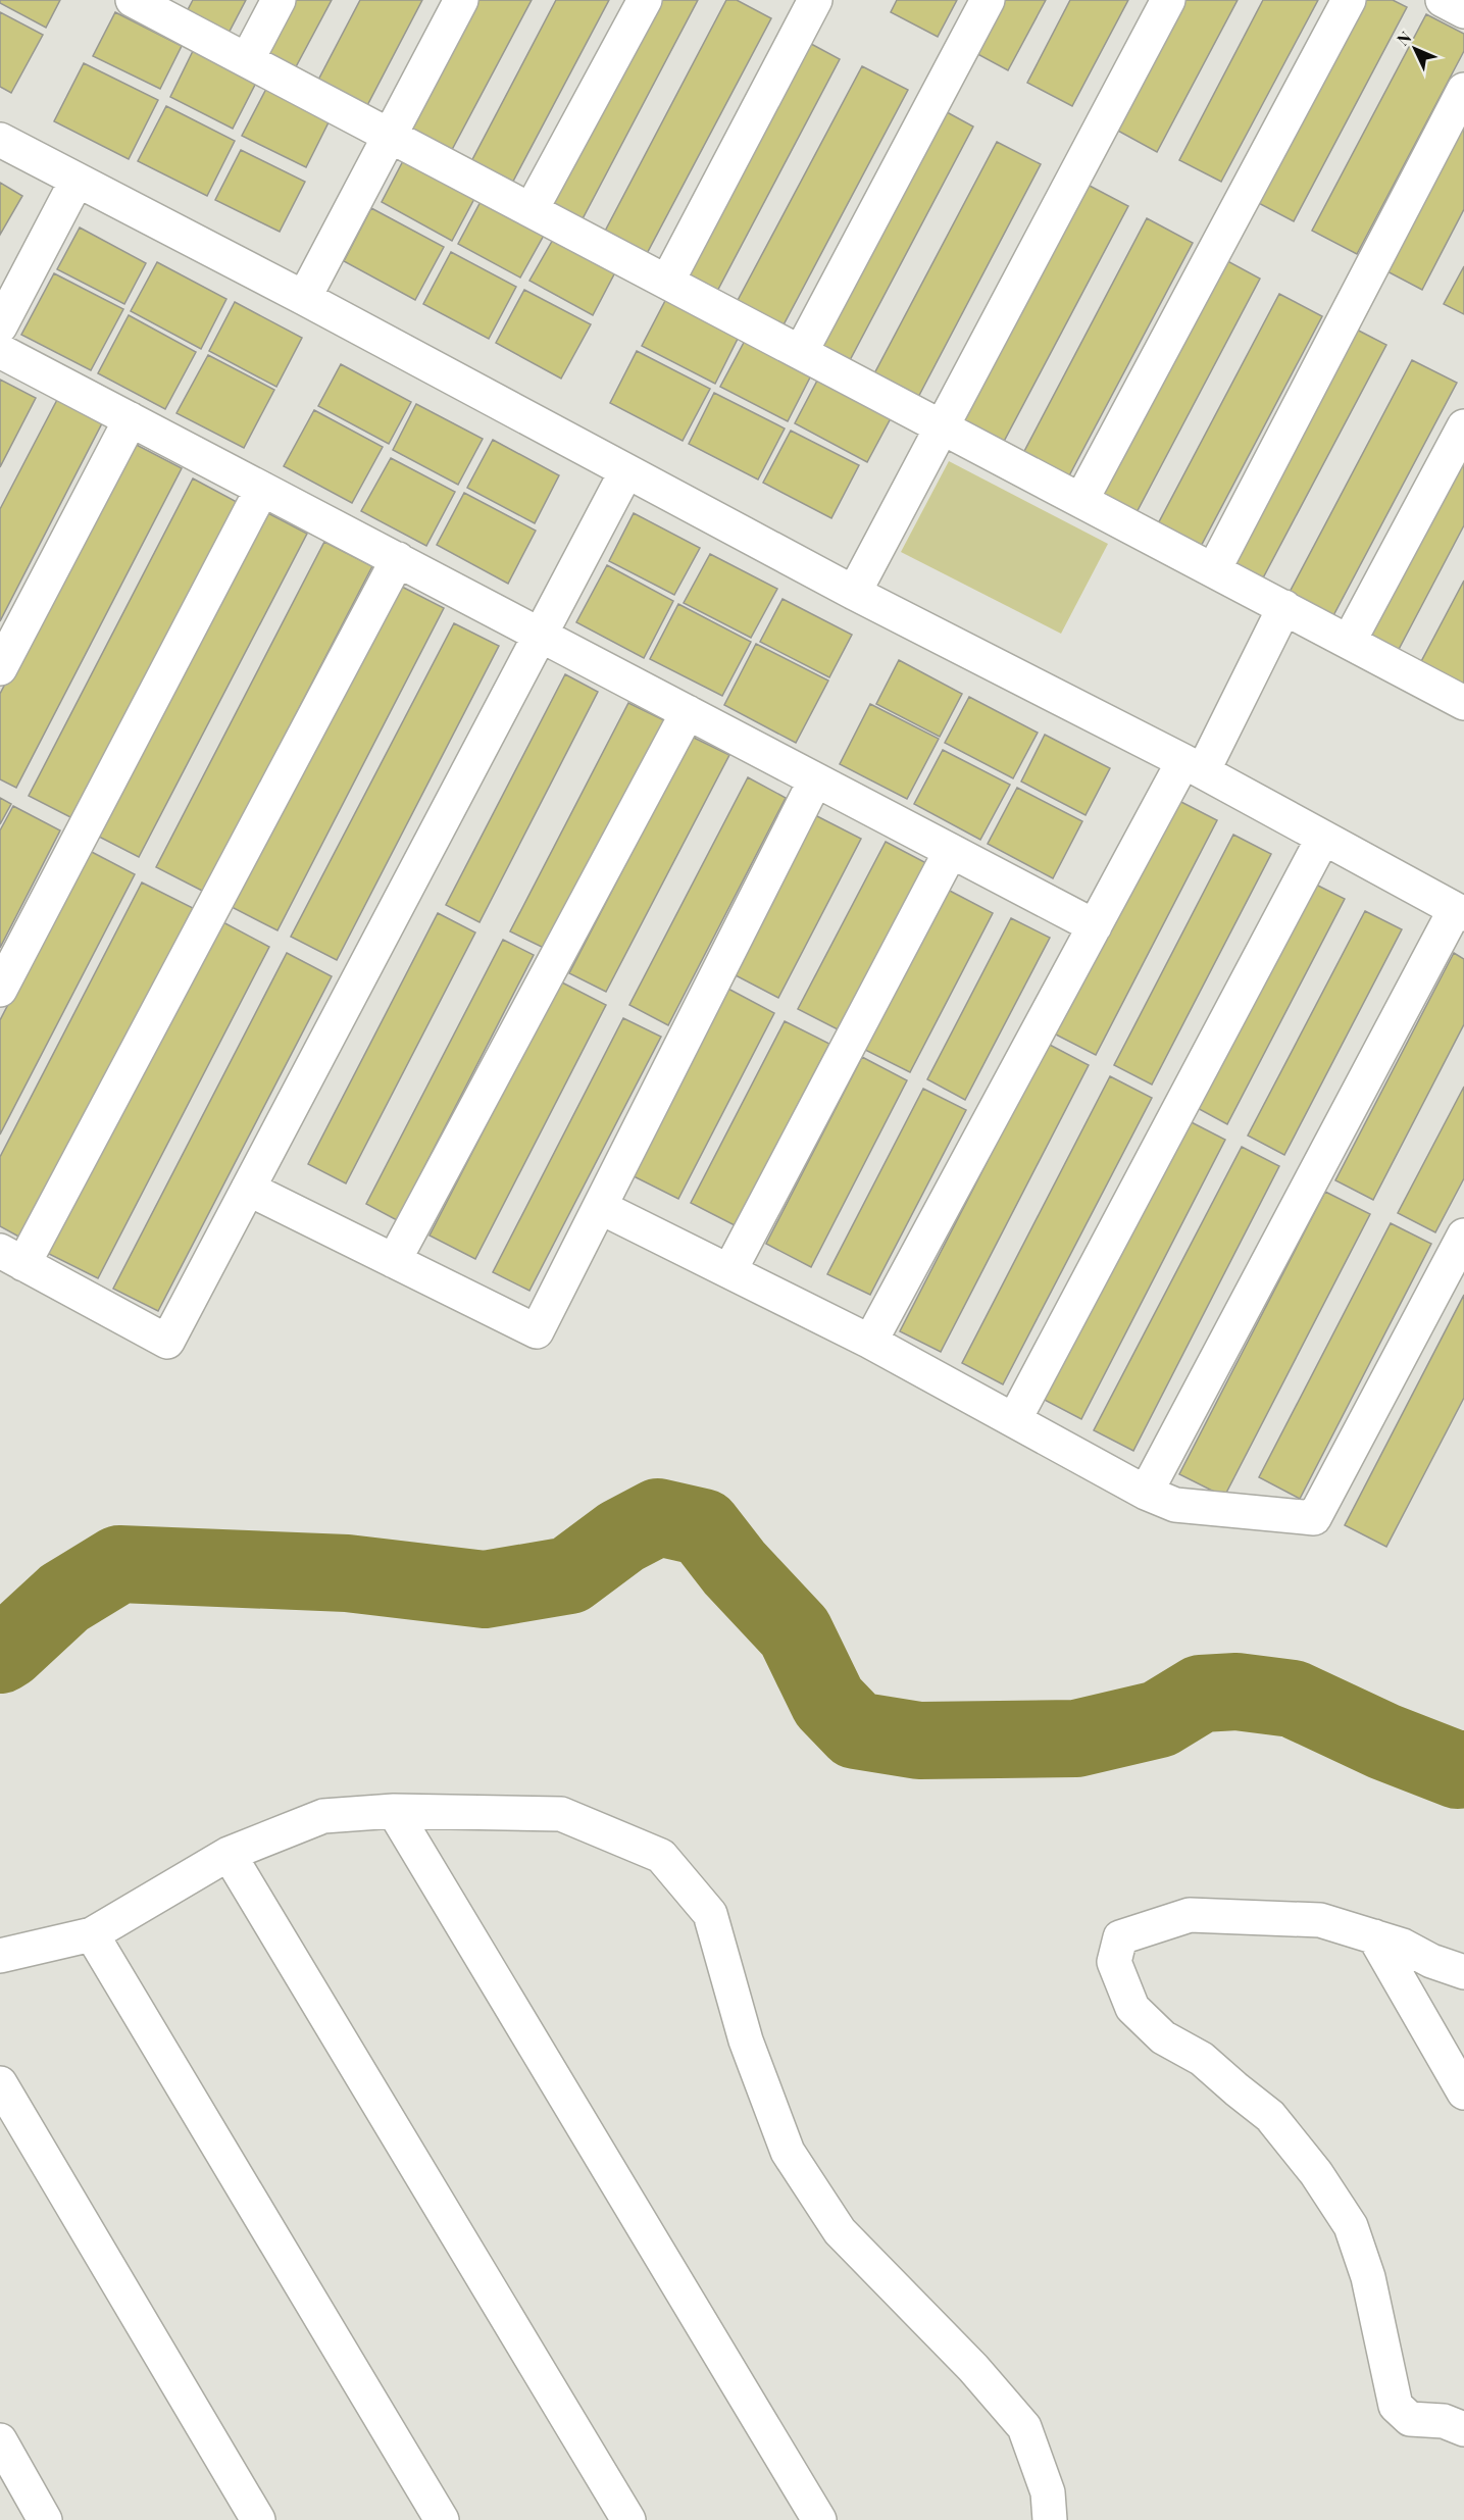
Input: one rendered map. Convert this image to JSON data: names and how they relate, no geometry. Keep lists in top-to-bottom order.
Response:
{
  "north": "top left"
}
